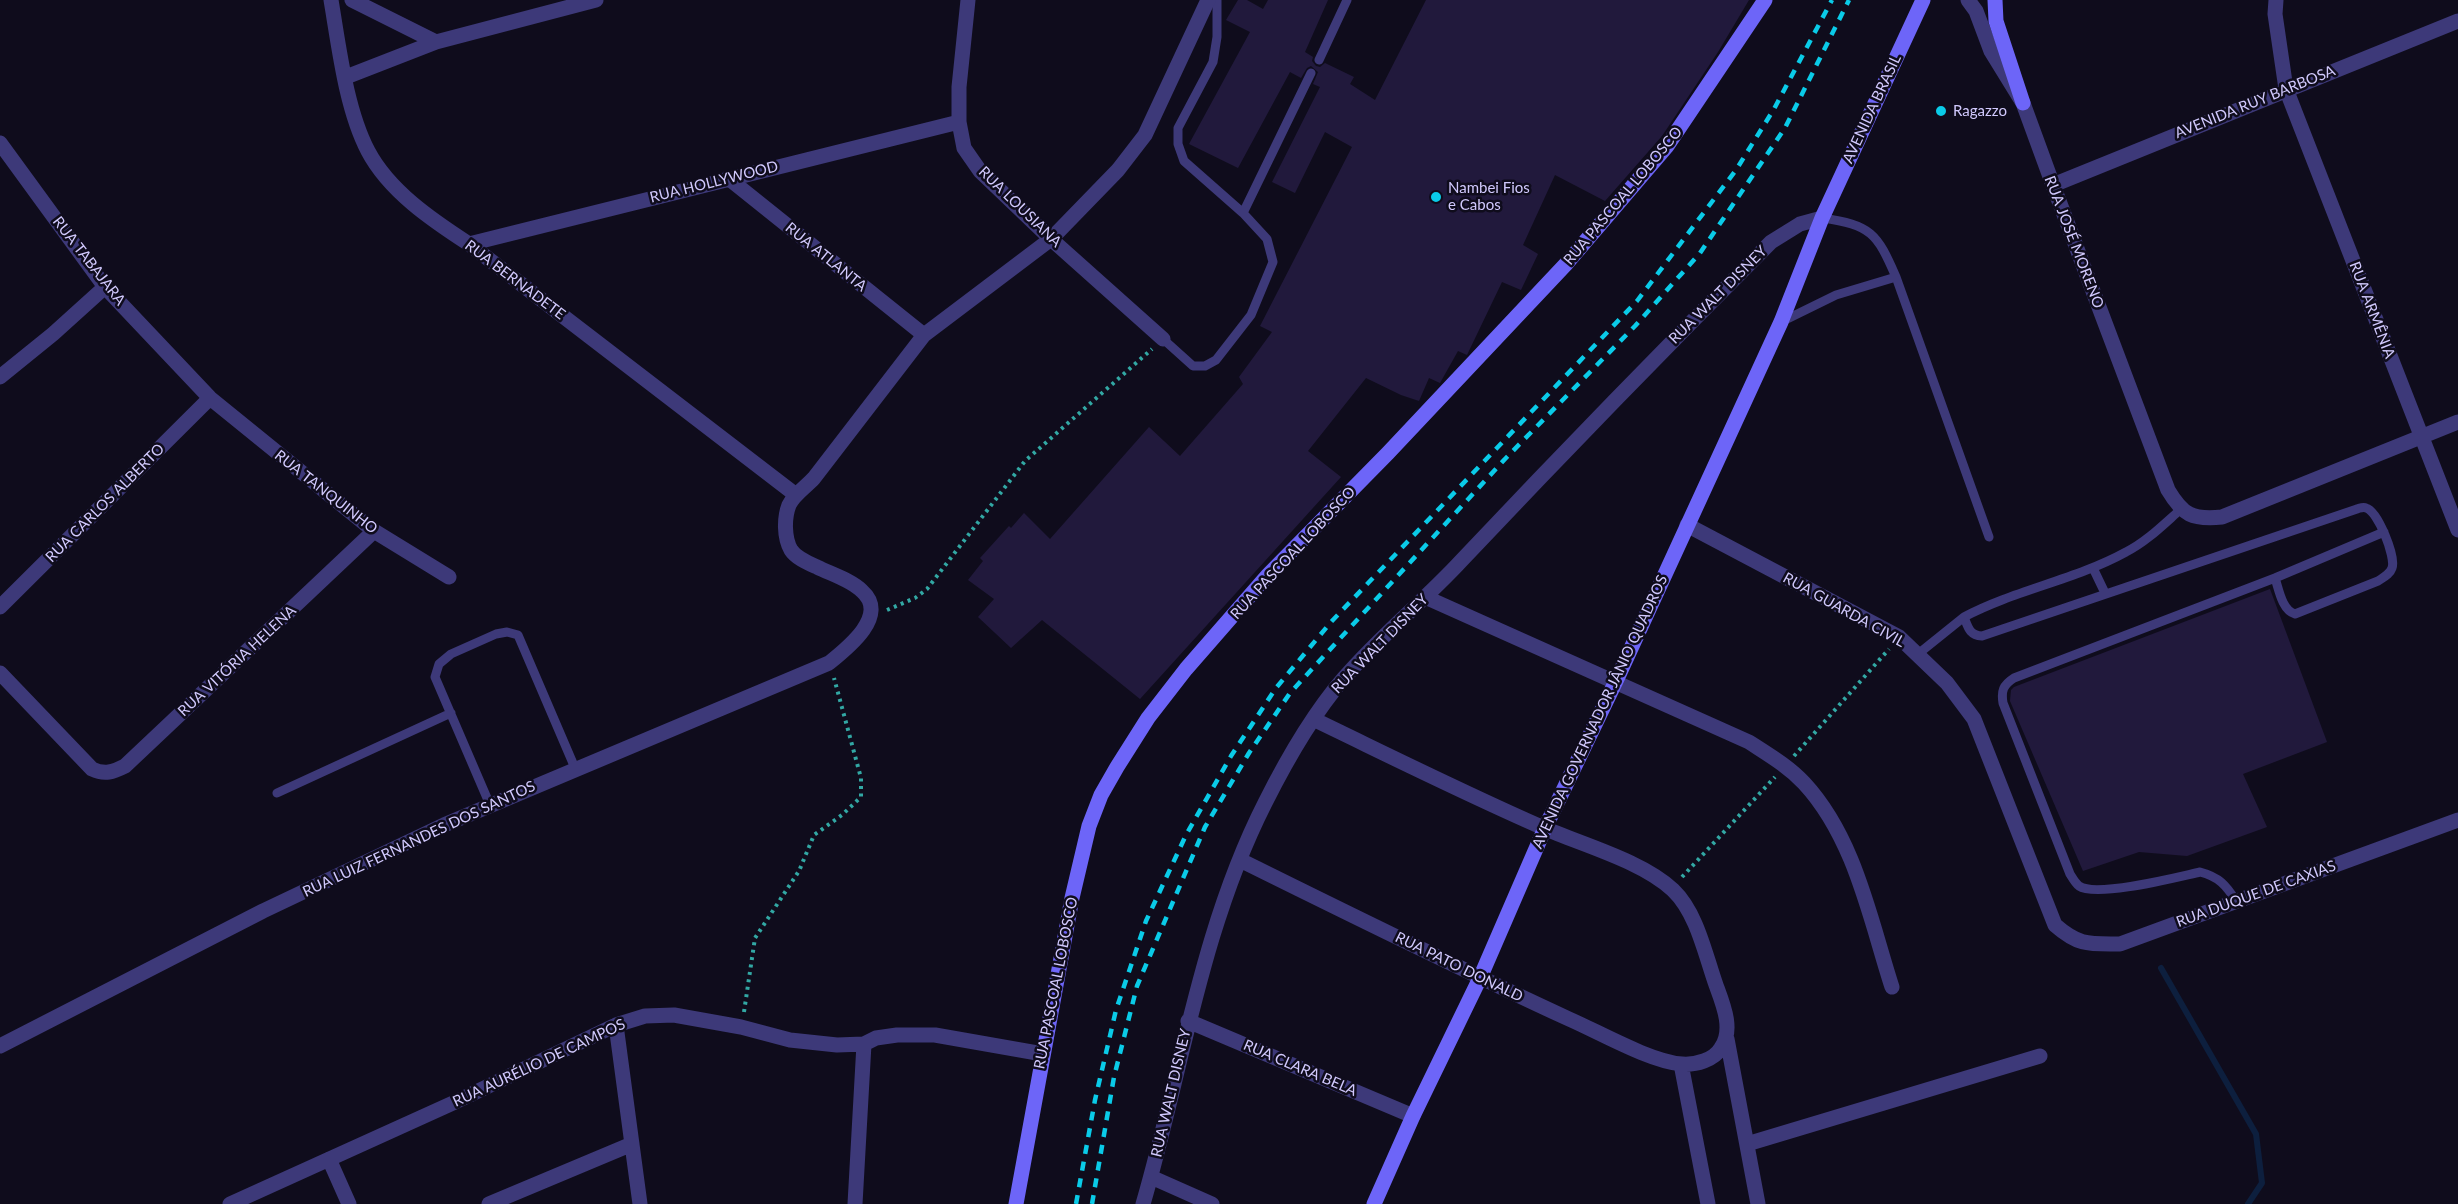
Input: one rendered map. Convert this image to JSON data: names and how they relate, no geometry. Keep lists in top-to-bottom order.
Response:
{
  "streets": {
    "main road": ["AVENIDA BRASIL", "RUA PASCOAL LOBOSCO", "AVENIDA GOVERNADOR JÂNIO QUADROS"],
    "street": [
      "AVENIDA RUY BARBOSA",
      "RUA HOLLYWOOD",
      "RUA LOUSIANA",
      "RUA JOSÉ MORENO",
      "RUA ATLANTA",
      "RUA TABAJARA",
      "RUA BERNADETE",
      "RUA WALT DISNEY",
      "RUA ARMÊNIA",
      "RUA TANQUINHO",
      "RUA CARLOS ALBERTO",
      "RUA GUARDA CIVIL",
      "RUA VITÓRIA HELENA",
      "RUA LUIZ FERNANDES DOS SANTOS",
      "RUA DUQUE DE CAXIAS",
      "RUA PATO DONALD",
      "RUA AURÉLIO DE CAMPOS",
      "RUA CLARA BELA"
    ]
  },
  "crossings": [
    ["AVENIDA RUY BARBOSA", "RUA JOSÉ MORENO"],
    ["AVENIDA RUY BARBOSA", "RUA ARMÊNIA"],
    ["AVENIDA BRASIL", "RUA WALT DISNEY"],
    ["AVENIDA BRASIL", "AVENIDA GOVERNADOR JÂNIO QUADROS"],
    ["RUA HOLLYWOOD", "RUA LOUSIANA"],
    ["RUA HOLLYWOOD", "RUA ATLANTA"],
    ["RUA HOLLYWOOD", "RUA BERNADETE"],
    ["RUA PASCOAL LOBOSCO", "RUA AURÉLIO DE CAMPOS"],
    ["RUA TABAJARA", "RUA TANQUINHO"],
    ["RUA TABAJARA", "RUA CARLOS ALBERTO"],
    ["RUA WALT DISNEY", "AVENIDA GOVERNADOR JÂNIO QUADROS"],
    ["RUA WALT DISNEY", "RUA PATO DONALD"],
    ["RUA WALT DISNEY", "RUA CLARA BELA"],
    ["RUA TANQUINHO", "RUA CARLOS ALBERTO"],
    ["RUA TANQUINHO", "RUA VITÓRIA HELENA"],
    ["RUA GUARDA CIVIL", "AVENIDA GOVERNADOR JÂNIO QUADROS"],
    ["RUA GUARDA CIVIL", "RUA DUQUE DE CAXIAS"],
    ["AVENIDA GOVERNADOR JÂNIO QUADROS", "RUA PATO DONALD"],
    ["AVENIDA GOVERNADOR JÂNIO QUADROS", "RUA CLARA BELA"]
  ],
  "places": ["Ragazzo", "Nambei Fios e Cabos"]
}
